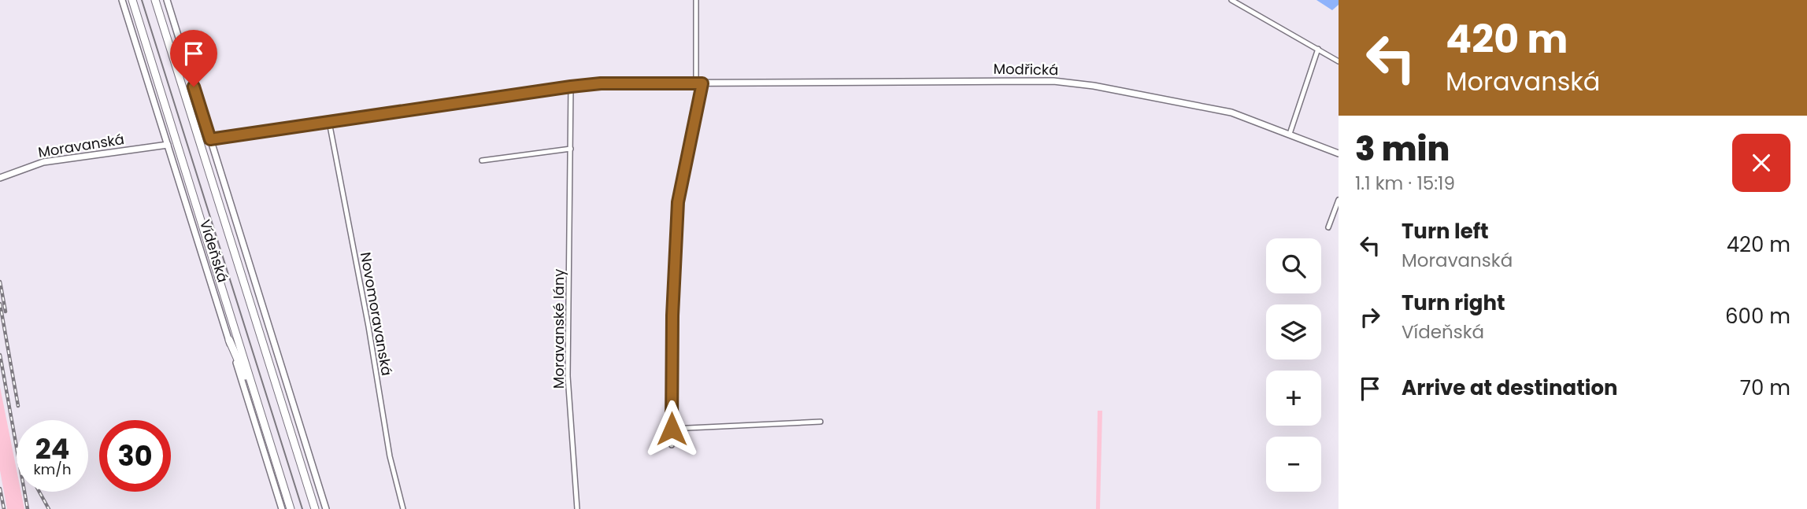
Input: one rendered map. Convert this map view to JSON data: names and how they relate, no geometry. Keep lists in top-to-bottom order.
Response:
{
  "streets": {
    "highway": ["Vídeňská"],
    "street": [
      "Modřická",
      "Moravanská",
      "Novomoravanská",
      "Moravanské lány"
    ]
  },
  "crossings": [
    ["Moravanská", "Vídeňská"]
  ],
  "page": {
    "turn": ["420 m", "Moravanská"],
    "heading": ["3 min", "1.1 km · 15:19"],
    "list": [
      {
        "name": "Turn left",
        "note": "Moravanská",
        "value": "420 m"
      },
      {
        "name": "Turn right",
        "note": "Vídeňská",
        "value": "600 m"
      },
      {
        "name": "Arrive at destination",
        "value": "70 m"
      }
    ],
    "map_buttons": ["+", "−"],
    "speed": "24 km/h",
    "limit": "30"
  }
}
